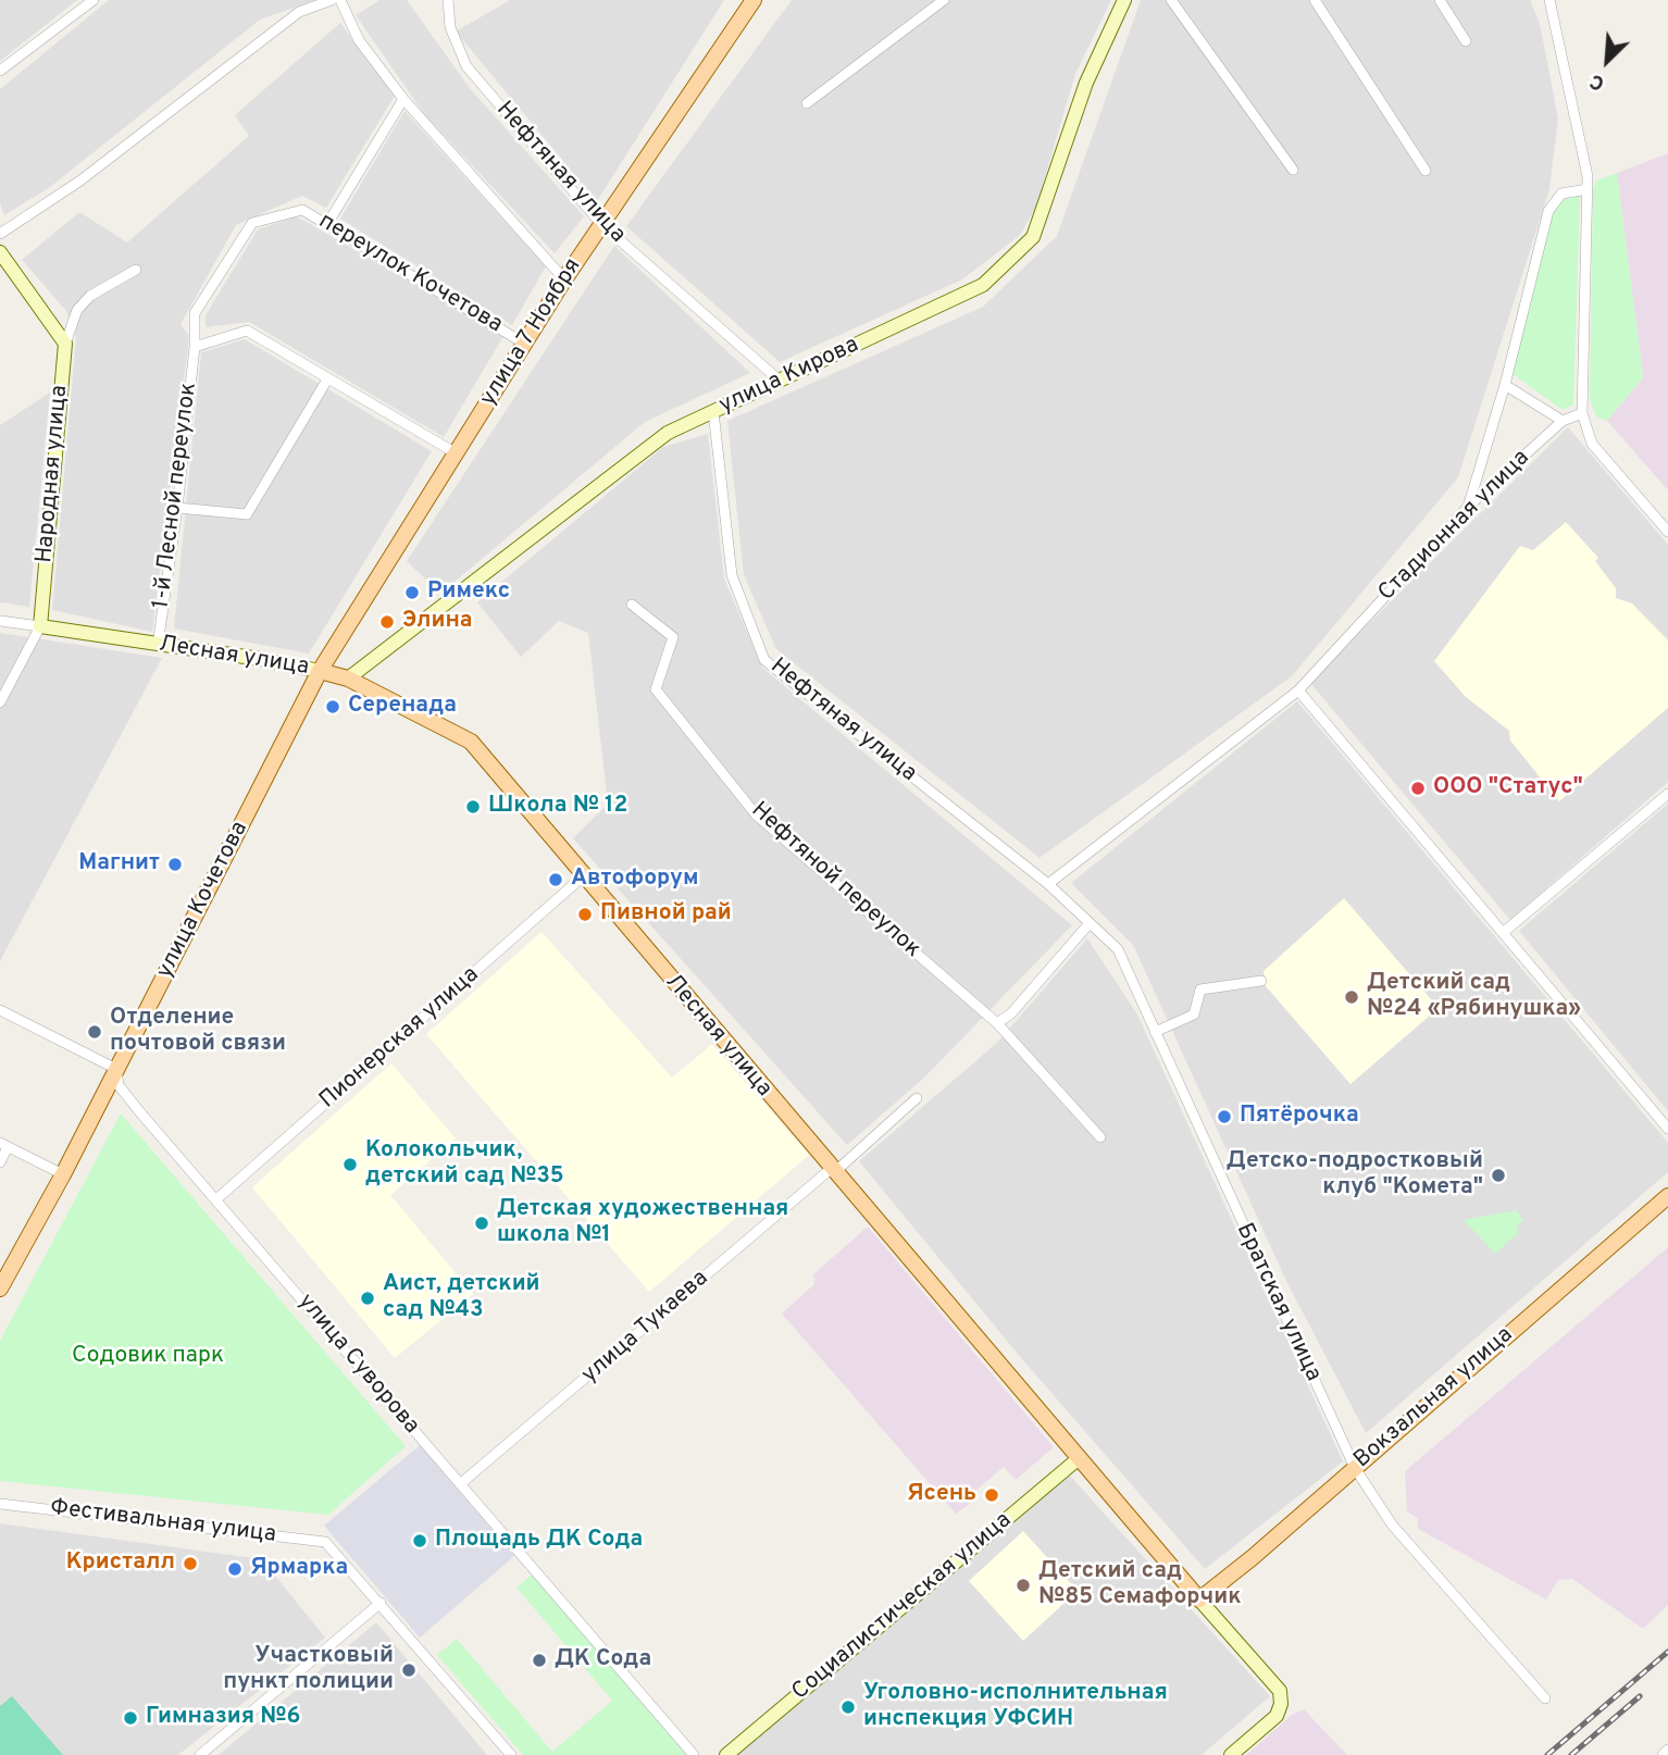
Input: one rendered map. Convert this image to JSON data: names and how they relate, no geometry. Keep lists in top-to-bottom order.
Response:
{
  "streets": {
    "main road": [
      "улица 7 Ноября",
      "Лесная улица",
      "улица Кочетова",
      "Вокзальная улица"
    ],
    "street": [
      "Нефтяная улица",
      "переулок Кочетова",
      "улица Кирова",
      "Народная улица",
      "1-й Лесной переулок",
      "Стадионная улица",
      "Нефтяной переулок",
      "Пионерская улица",
      "Братская улица",
      "улица Тукаева",
      "улица Суворова",
      "Фестивальная улица",
      "Социалистическая улица"
    ]
  },
  "crossings": [
    ["Нефтяная улица", "улица 7 Ноября"],
    ["Нефтяная улица", "улица Кирова"],
    ["Нефтяная улица", "Стадионная улица"],
    ["Нефтяная улица", "Братская улица"],
    ["переулок Кочетова", "улица 7 Ноября"],
    ["переулок Кочетова", "1-й Лесной переулок"],
    ["улица 7 Ноября", "Лесная улица"],
    ["улица 7 Ноября", "улица Кочетова"],
    ["улица Кирова", "Лесная улица"],
    ["Народная улица", "Лесная улица"],
    ["1-й Лесной переулок", "Лесная улица"],
    ["Стадионная улица", "Братская улица"],
    ["Лесная улица", "улица Кочетова"],
    ["Лесная улица", "Пионерская улица"],
    ["Лесная улица", "улица Тукаева"],
    ["Лесная улица", "Вокзальная улица"],
    ["Лесная улица", "Социалистическая улица"],
    ["улица Кочетова", "улица Суворова"],
    ["Пионерская улица", "улица Суворова"],
    ["Братская улица", "Вокзальная улица"],
    ["улица Тукаева", "улица Суворова"]
  ],
  "parks": ["Содовик парк"],
  "places": [
    "Римекс",
    "Элина",
    "Серенада",
    "ООО \"Статус\"",
    "Школа № 12",
    "Магнит",
    "Автофорум",
    "Пивной рай",
    "Детский сад №24 «Рябинушка»",
    "Отделение почтовой связи",
    "Пятёрочка",
    "Колокольчик, детский сад №35",
    "Детско-подростковый клуб \"Комета\"",
    "Детская художественная школа №1",
    "Аист, детский сад №43",
    "Ясень",
    "Площадь ДК Сода",
    "Кристалл",
    "Ярмарка",
    "Детский сад №85 Семафорчик",
    "ДК Сода",
    "Участковый пункт полиции",
    "Уголовно-исполнительная инспекция УФСИН",
    "Гимназия №6"
  ],
  "north": "bottom left"
}
